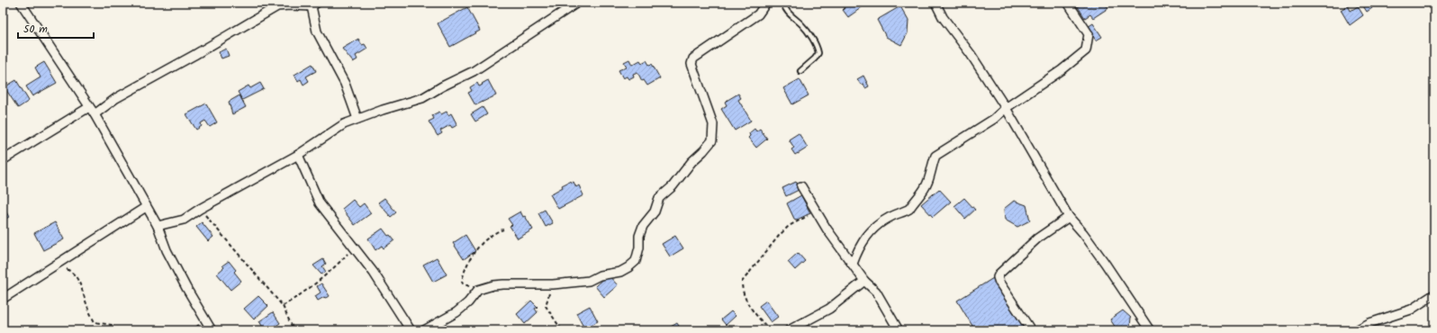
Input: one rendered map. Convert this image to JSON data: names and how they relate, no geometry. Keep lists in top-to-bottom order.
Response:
{
  "scale_bar": "50 m"
}
